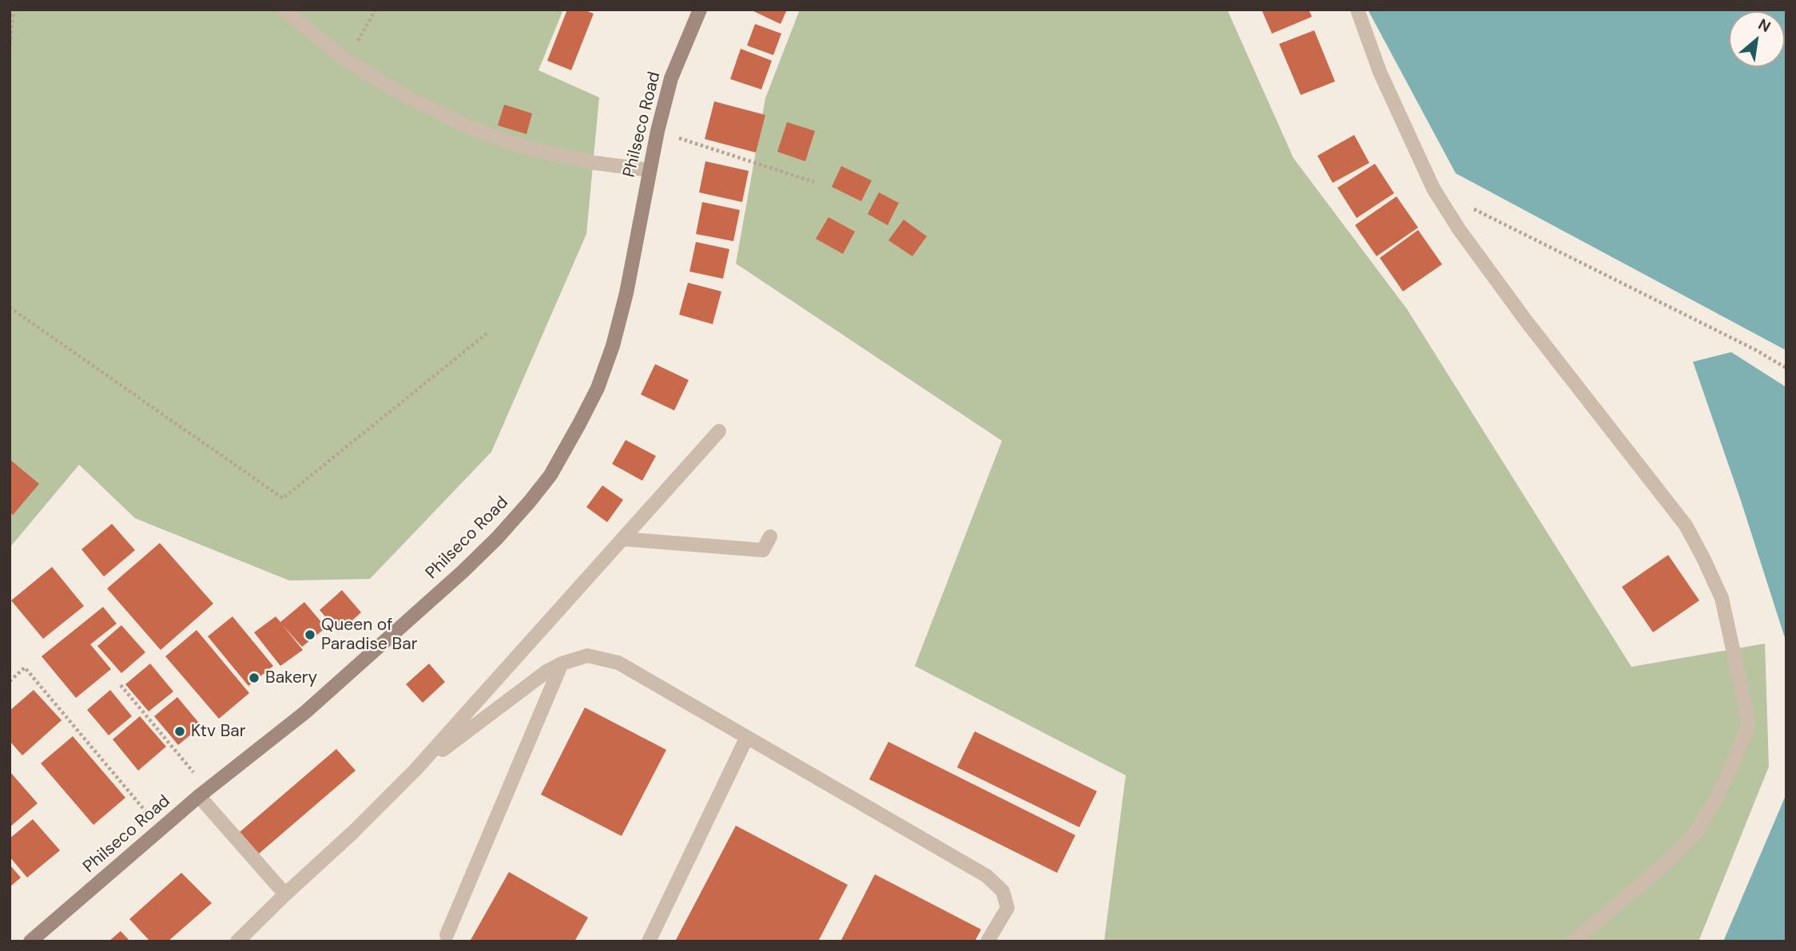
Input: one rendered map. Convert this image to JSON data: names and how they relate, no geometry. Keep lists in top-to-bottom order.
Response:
{
  "streets": {
    "street": ["Philseco Road"]
  },
  "places": ["Queen of Paradise Bar", "Bakery", "Ktv Bar"],
  "north": "top right"
}
